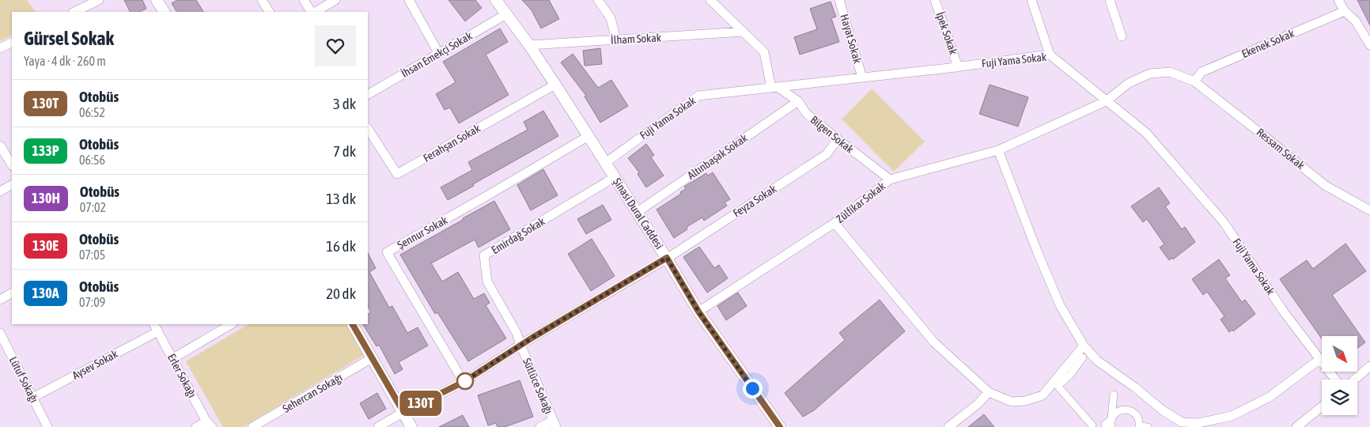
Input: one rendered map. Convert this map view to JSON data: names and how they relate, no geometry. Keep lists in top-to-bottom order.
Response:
{
  "streets": {
    "street": [
      "İpek Sokak",
      "İlham Sokak",
      "Hayat Sokak",
      "Ekenek Sokak",
      "İhsan Emekçi Sokak",
      "Fuji Yama Sokak",
      "Bilgen Sokak",
      "Ferahşan Sokak",
      "Ressam Sokak",
      "Altınbaşak Sokak",
      "Feyza Sokak",
      "Zülfikar Sokak",
      "Şinasi Dural Caddesi",
      "Şennur Sokak",
      "Emirdağ Sokak",
      "Aysev Sokak",
      "Erler Sokağı",
      "Lütuf Sokağı",
      "Sütlüce Sokağı",
      "Sehercan Sokağı"
    ]
  },
  "crossings": [
    ["İpek Sokak", "Fuji Yama Sokak"],
    ["İlham Sokak", "Şinasi Dural Caddesi"],
    ["Hayat Sokak", "Fuji Yama Sokak"],
    ["Ekenek Sokak", "Ressam Sokak"],
    ["İhsan Emekçi Sokak", "Şinasi Dural Caddesi"],
    ["Fuji Yama Sokak", "Bilgen Sokak"],
    ["Fuji Yama Sokak", "Ressam Sokak"],
    ["Fuji Yama Sokak", "Zülfikar Sokak"],
    ["Fuji Yama Sokak", "Şinasi Dural Caddesi"],
    ["Bilgen Sokak", "Altınbaşak Sokak"],
    ["Bilgen Sokak", "Feyza Sokak"],
    ["Bilgen Sokak", "Zülfikar Sokak"],
    ["Ferahşan Sokak", "Şinasi Dural Caddesi"],
    ["Ressam Sokak", "Zülfikar Sokak"],
    ["Altınbaşak Sokak", "Şinasi Dural Caddesi"],
    ["Feyza Sokak", "Şinasi Dural Caddesi"],
    ["Feyza Sokak", "Şennur Sokak"],
    ["Feyza Sokak", "Emirdağ Sokak"],
    ["Feyza Sokak", "Sütlüce Sokağı"],
    ["Zülfikar Sokak", "Şinasi Dural Caddesi"],
    ["Şinasi Dural Caddesi", "Şennur Sokak"],
    ["Şinasi Dural Caddesi", "Emirdağ Sokak"],
    ["Emirdağ Sokak", "Sütlüce Sokağı"],
    ["Aysev Sokak", "Erler Sokağı"],
    ["Aysev Sokak", "Lütuf Sokağı"]
  ],
  "lines": ["bus line 130T"],
  "north": "bottom right",
  "page": {
    "on_map": "130T",
    "heading": ["Gürsel Sokak", "Yaya · 4 dk · 260 m"],
    "list": [
      {
        "mark": "130T",
        "name": "Otobüs",
        "note": "06:52",
        "value": "3 dk"
      },
      {
        "mark": "133P",
        "name": "Otobüs",
        "note": "06:56",
        "value": "7 dk"
      },
      {
        "mark": "130H",
        "name": "Otobüs",
        "note": "07:02",
        "value": "13 dk"
      },
      {
        "mark": "130E",
        "name": "Otobüs",
        "note": "07:05",
        "value": "16 dk"
      },
      {
        "mark": "130A",
        "name": "Otobüs",
        "note": "07:09",
        "value": "20 dk"
      }
    ]
  }
}
